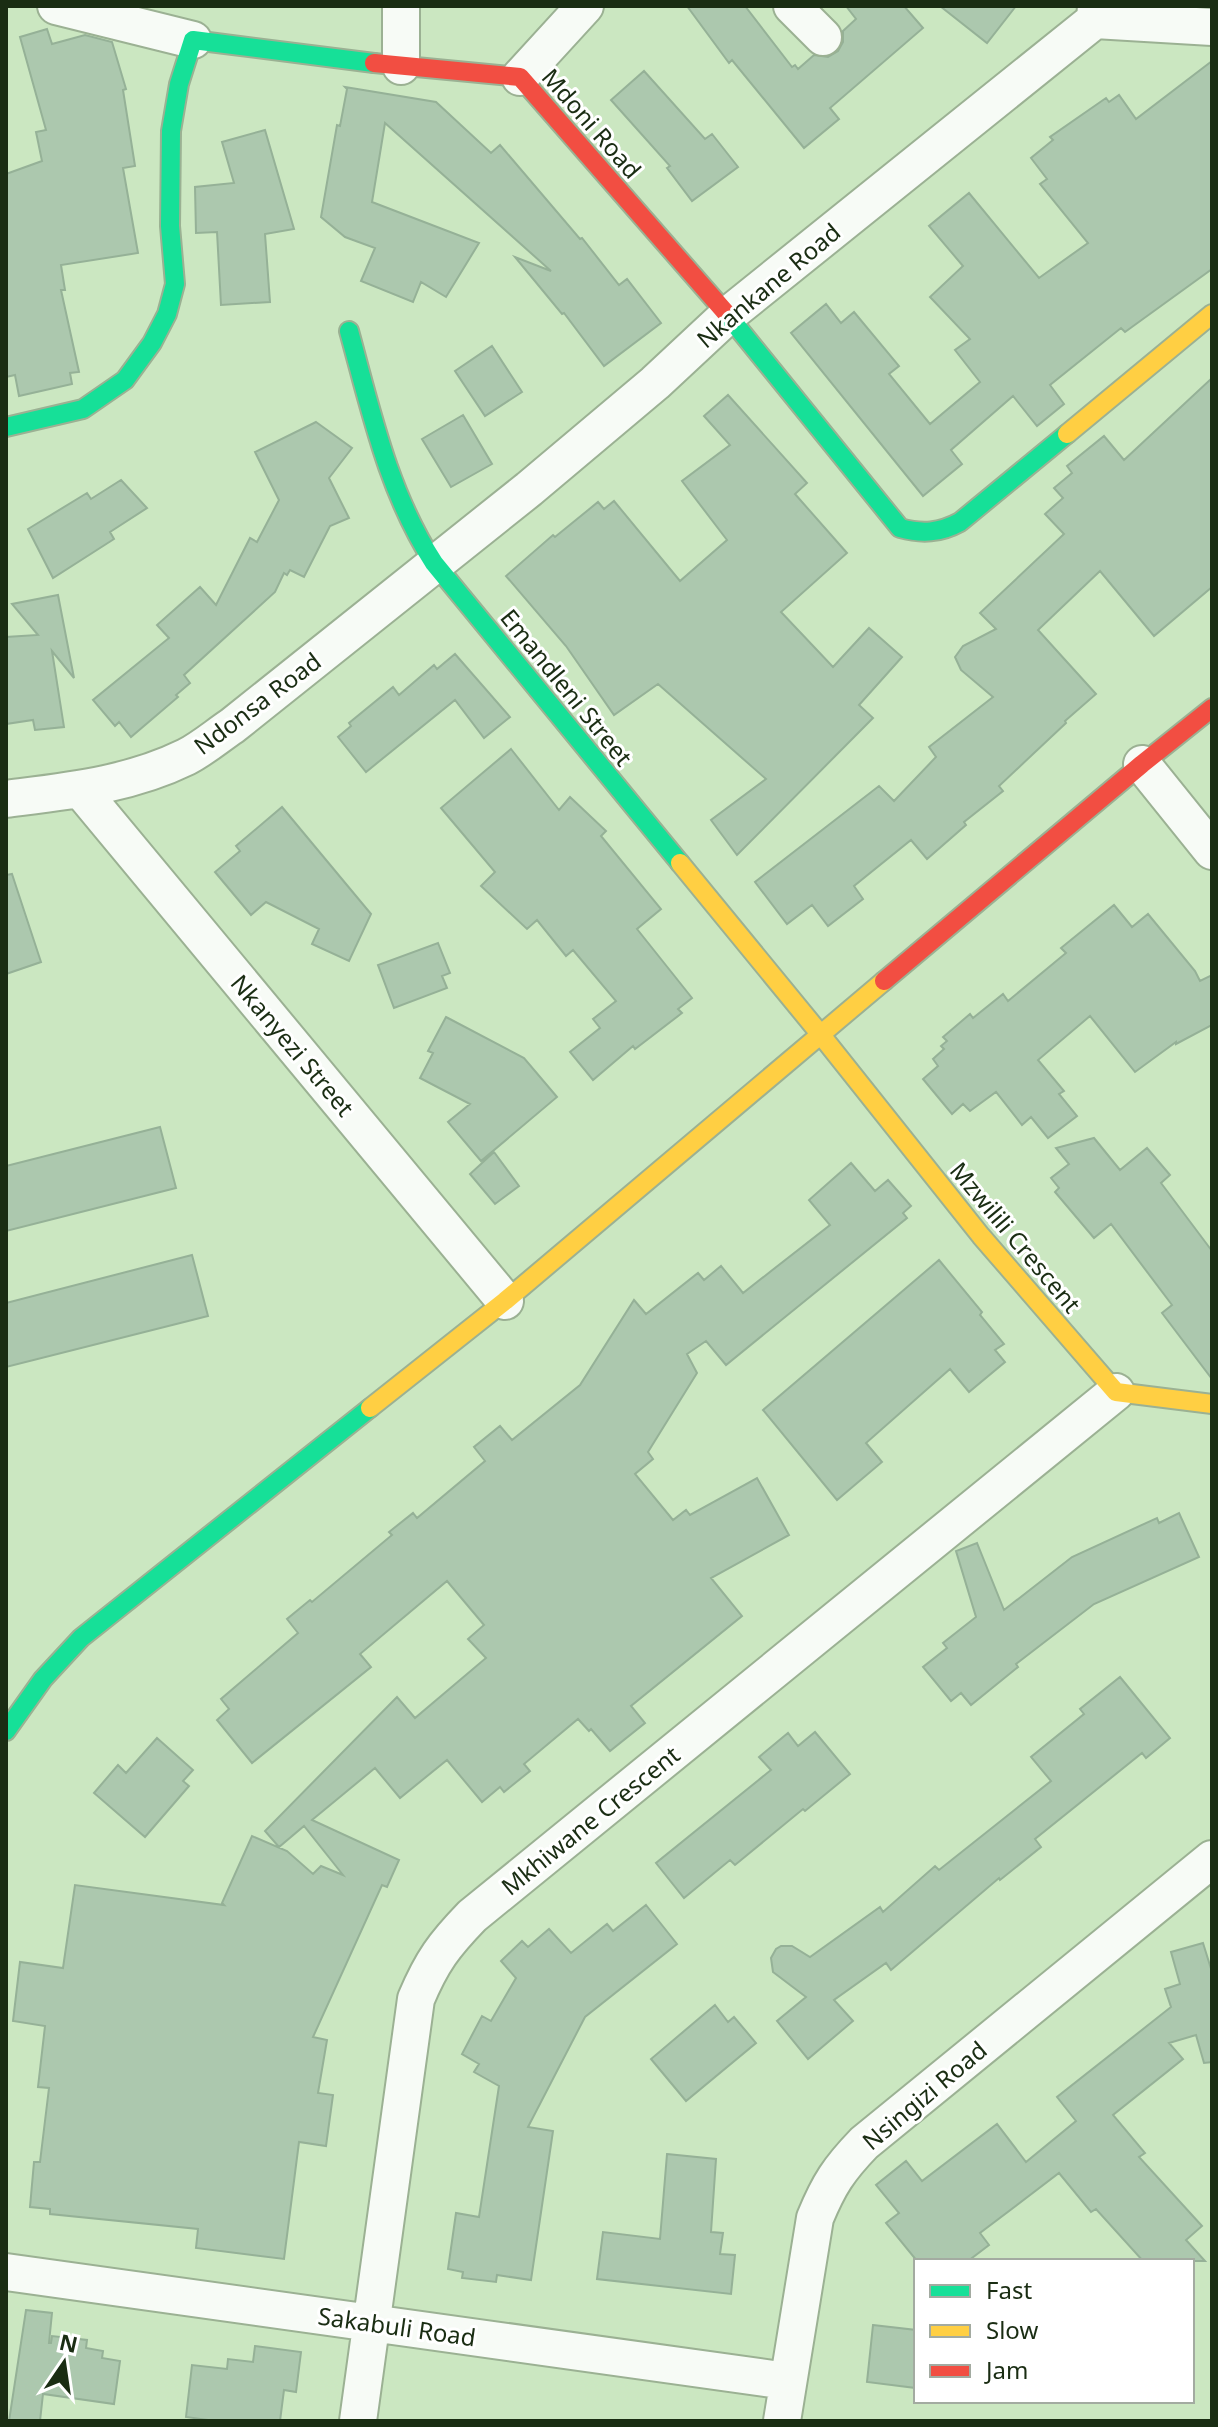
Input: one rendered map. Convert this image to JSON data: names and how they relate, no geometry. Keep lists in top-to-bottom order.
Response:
{
  "streets": {
    "street": [
      "Mdoni Road",
      "Nkankane Road",
      "Emandleni Street",
      "Ndonsa Road",
      "Nkanyezi Street",
      "Mzwilili Crescent",
      "Mkhiwane Crescent",
      "Nsingizi Road",
      "Sakabuli Road"
    ]
  },
  "crossings": [
    ["Mdoni Road", "Nkankane Road"],
    ["Nkankane Road", "Emandleni Street"],
    ["Nkankane Road", "Ndonsa Road"],
    ["Emandleni Street", "Ndonsa Road"],
    ["Emandleni Street", "Mzwilili Crescent"],
    ["Ndonsa Road", "Nkanyezi Street"],
    ["Mzwilili Crescent", "Mkhiwane Crescent"],
    ["Mkhiwane Crescent", "Sakabuli Road"],
    ["Nsingizi Road", "Sakabuli Road"]
  ],
  "legend": ["Fast", "Slow", "Jam"],
  "north": "top"
}
